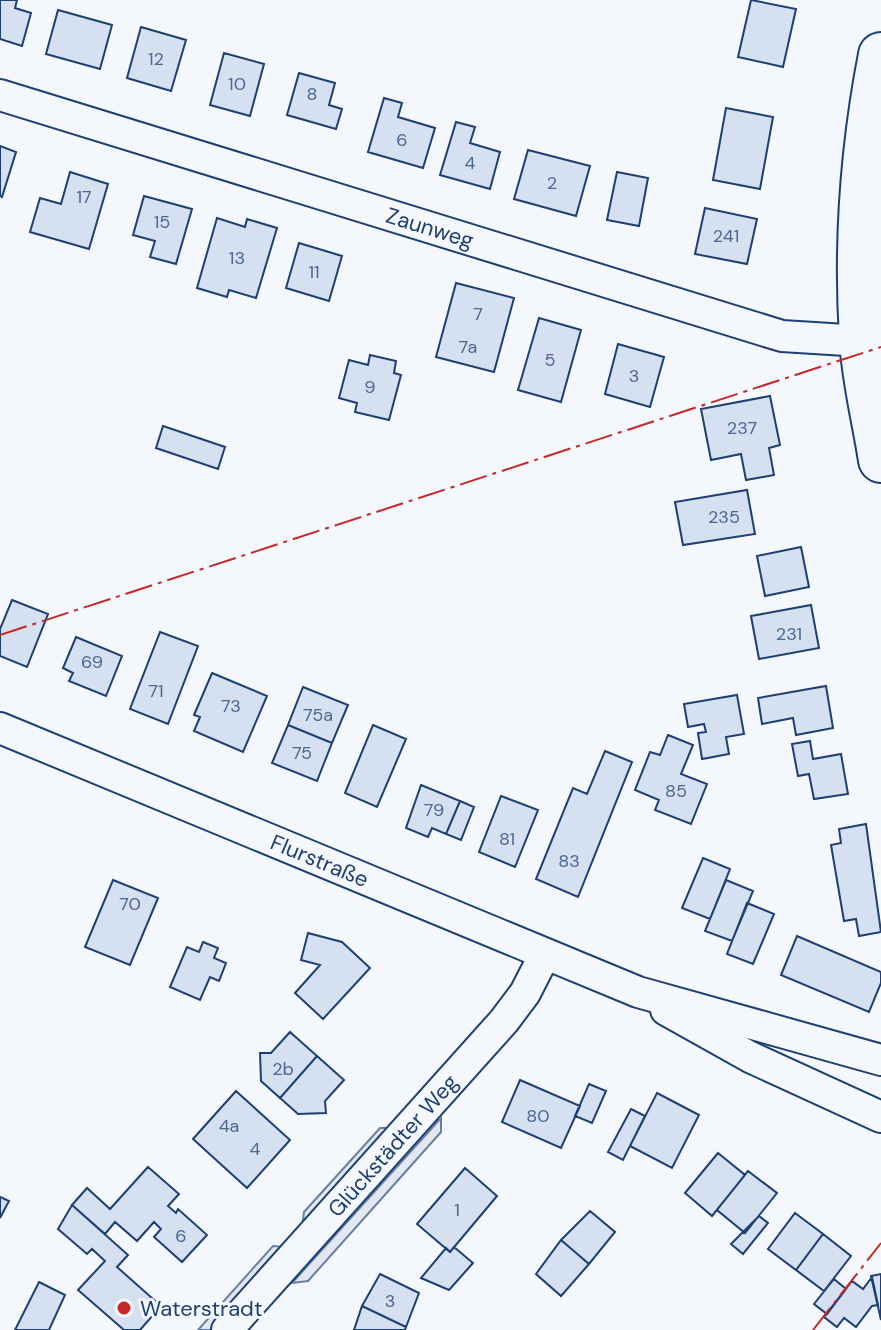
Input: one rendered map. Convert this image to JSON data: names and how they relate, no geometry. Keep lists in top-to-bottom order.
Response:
{
  "streets": {
    "street": ["Zaunweg", "Flurstraße", "Glückstädter Weg"]
  },
  "crossings": [
    ["Flurstraße", "Glückstädter Weg"]
  ],
  "places": ["Waterstradt"],
  "house_numbers": [
    "12",
    "10",
    "8",
    "6",
    "4",
    "2",
    "17",
    "15",
    "241",
    "13",
    "11",
    "7",
    "7a",
    "5",
    "3",
    "9",
    "237",
    "235",
    "231",
    "69",
    "71",
    "73",
    "75a",
    "75",
    "85",
    "79",
    "81",
    "83",
    "70",
    "2b",
    "80",
    "4a",
    "4",
    "1",
    "6",
    "3"
  ]
}
